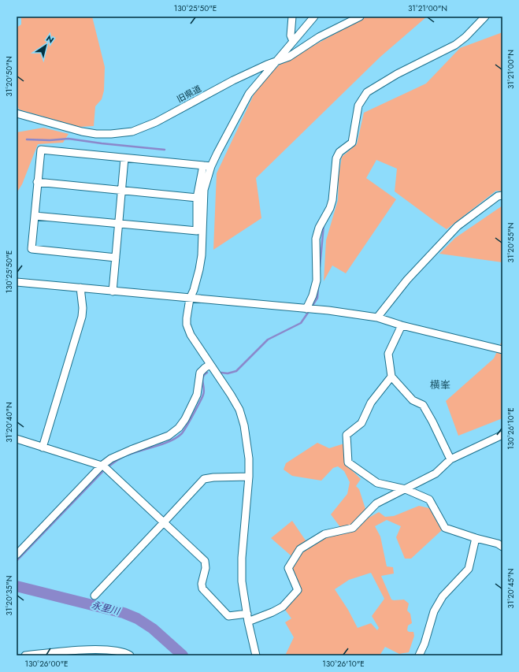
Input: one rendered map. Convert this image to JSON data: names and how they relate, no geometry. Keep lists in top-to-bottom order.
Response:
{
  "streets": {
    "street": ["旧県道"]
  },
  "districts": ["横峯"],
  "water": ["永里川"],
  "north": "top right",
  "coordinates": [
    "130°25'50\"E",
    "31°21'00\"N",
    "31°20'50\"N",
    "31°20'55\"N",
    "31°20'40\"N",
    "130°26'10\"E",
    "31°20'45\"N",
    "31°20'35\"N",
    "130°26'00\"E"
  ]
}
